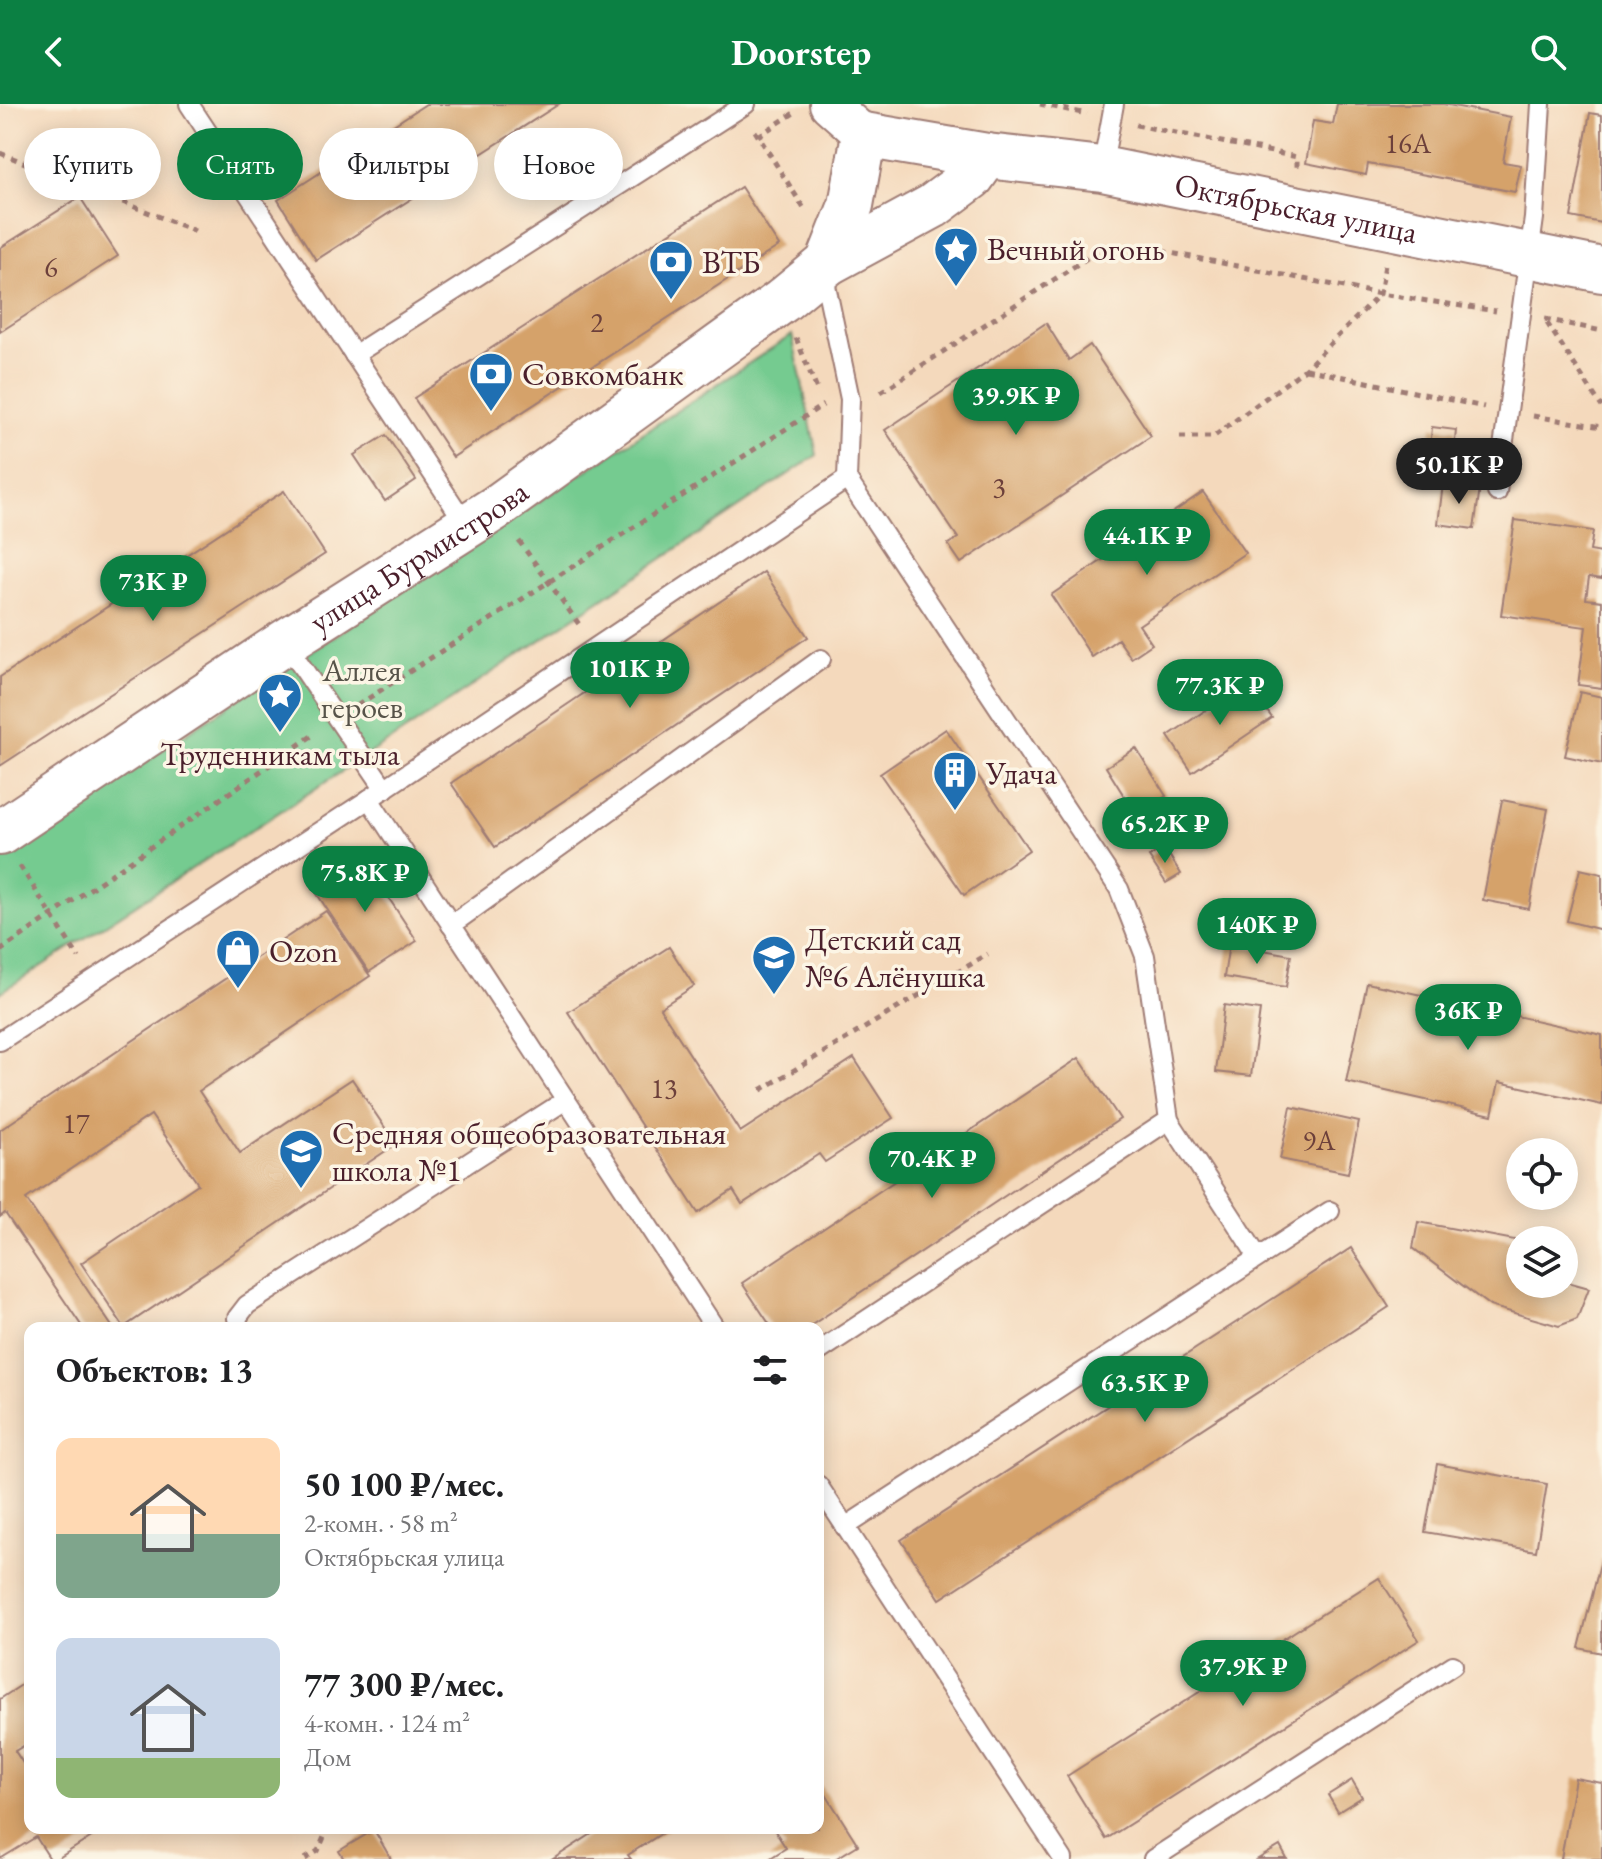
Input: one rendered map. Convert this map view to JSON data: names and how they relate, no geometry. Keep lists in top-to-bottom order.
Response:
{
  "streets": {
    "street": ["Октябрьская улица", "улица Бурмистрова"]
  },
  "crossings": [
    ["Октябрьская улица", "улица Бурмистрова"]
  ],
  "parks": ["Аллея героев"],
  "places": {
    "place": ["Вечный огонь", "Труденникам тыла"],
    "bank": ["ВТБ", "Совкомбанк"],
    "building": ["Удача"],
    "shop": ["Ozon"],
    "school or university": ["Детский сад №6 Алёнушка", "Средняя общеобразовательная школа №1"]
  },
  "house_numbers": [
    "16А",
    "6",
    "2",
    "3",
    "13",
    "17",
    "9А"
  ],
  "page": {
    "header": "Doorstep",
    "chip": [
      "Купить",
      "Снять",
      "Фильтры",
      "Новое"
    ],
    "price": [
      "39.9K ₽",
      "50.1K ₽",
      "44.1K ₽",
      "73K ₽",
      "101K ₽",
      "77.3K ₽",
      "65.2K ₽",
      "75.8K ₽",
      "140K ₽",
      "36K ₽",
      "70.4K ₽",
      "63.5K ₽",
      "37.9K ₽"
    ],
    "heading": "Объектов: 13",
    "list": [
      {
        "name": "50 100 ₽/мес.",
        "note": "2-комн. · 58 m² · Октябрьская улица"
      },
      {
        "name": "77 300 ₽/мес.",
        "note": "4-комн. · 124 m² · Дом"
      }
    ]
  }
}
